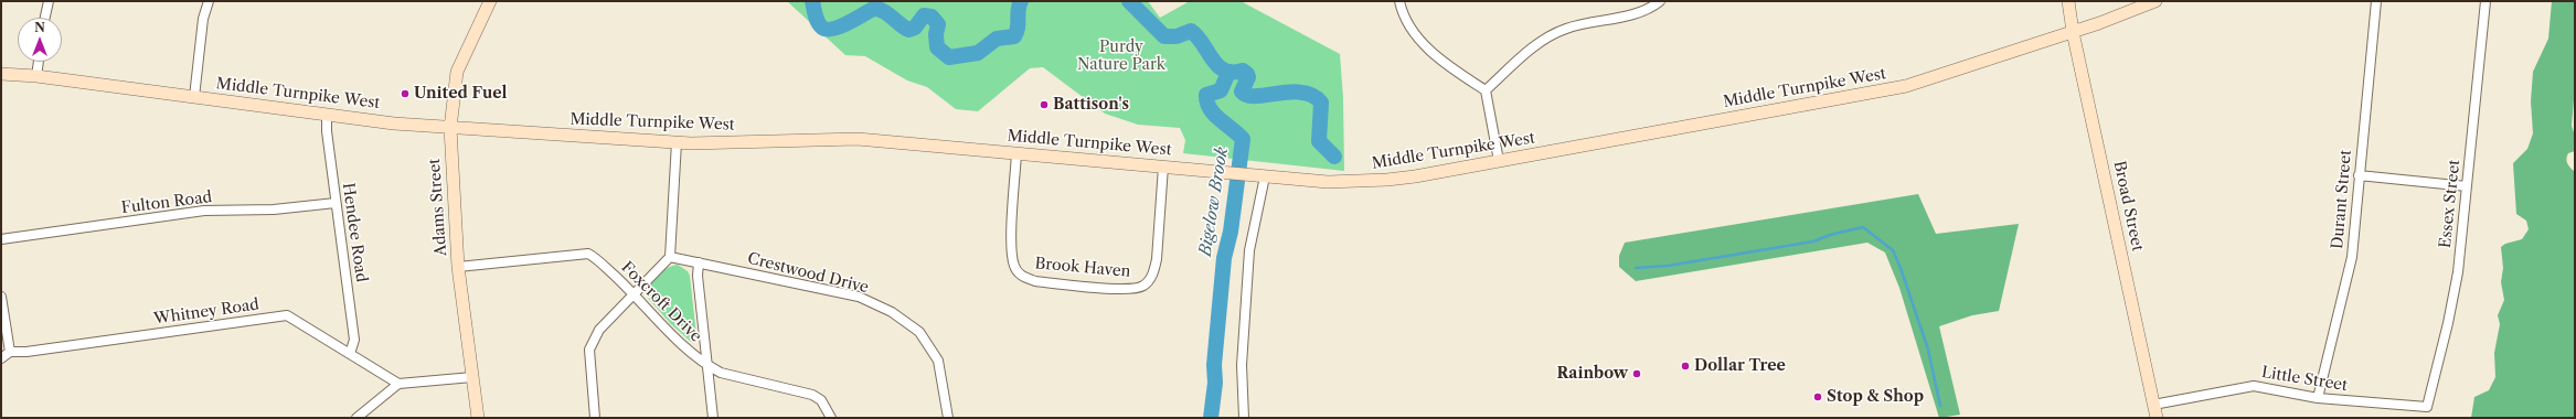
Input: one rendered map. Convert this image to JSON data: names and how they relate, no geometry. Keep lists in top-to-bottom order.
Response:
{
  "streets": {
    "main road": ["Middle Turnpike West", "Broad Street", "Adams Street"],
    "street": [
      "Durant Street",
      "Fulton Road",
      "Essex Street",
      "Hendee Road",
      "Brook Haven",
      "Crestwood Drive",
      "Foxcroft Drive",
      "Whitney Road",
      "Little Street"
    ]
  },
  "crossings": [
    ["Middle Turnpike West", "Broad Street"],
    ["Middle Turnpike West", "Adams Street"],
    ["Middle Turnpike West", "Hendee Road"],
    ["Middle Turnpike West", "Brook Haven"],
    ["Durant Street", "Little Street"],
    ["Fulton Road", "Hendee Road"],
    ["Essex Street", "Little Street"],
    ["Broad Street", "Little Street"],
    ["Adams Street", "Foxcroft Drive"],
    ["Hendee Road", "Whitney Road"]
  ],
  "water": ["Bigelow Brook"],
  "parks": ["Purdy Nature Park"],
  "places": [
    "United Fuel",
    "Battison's",
    "Dollar Tree",
    "Rainbow",
    "Stop & Shop"
  ],
  "north": "top"
}
